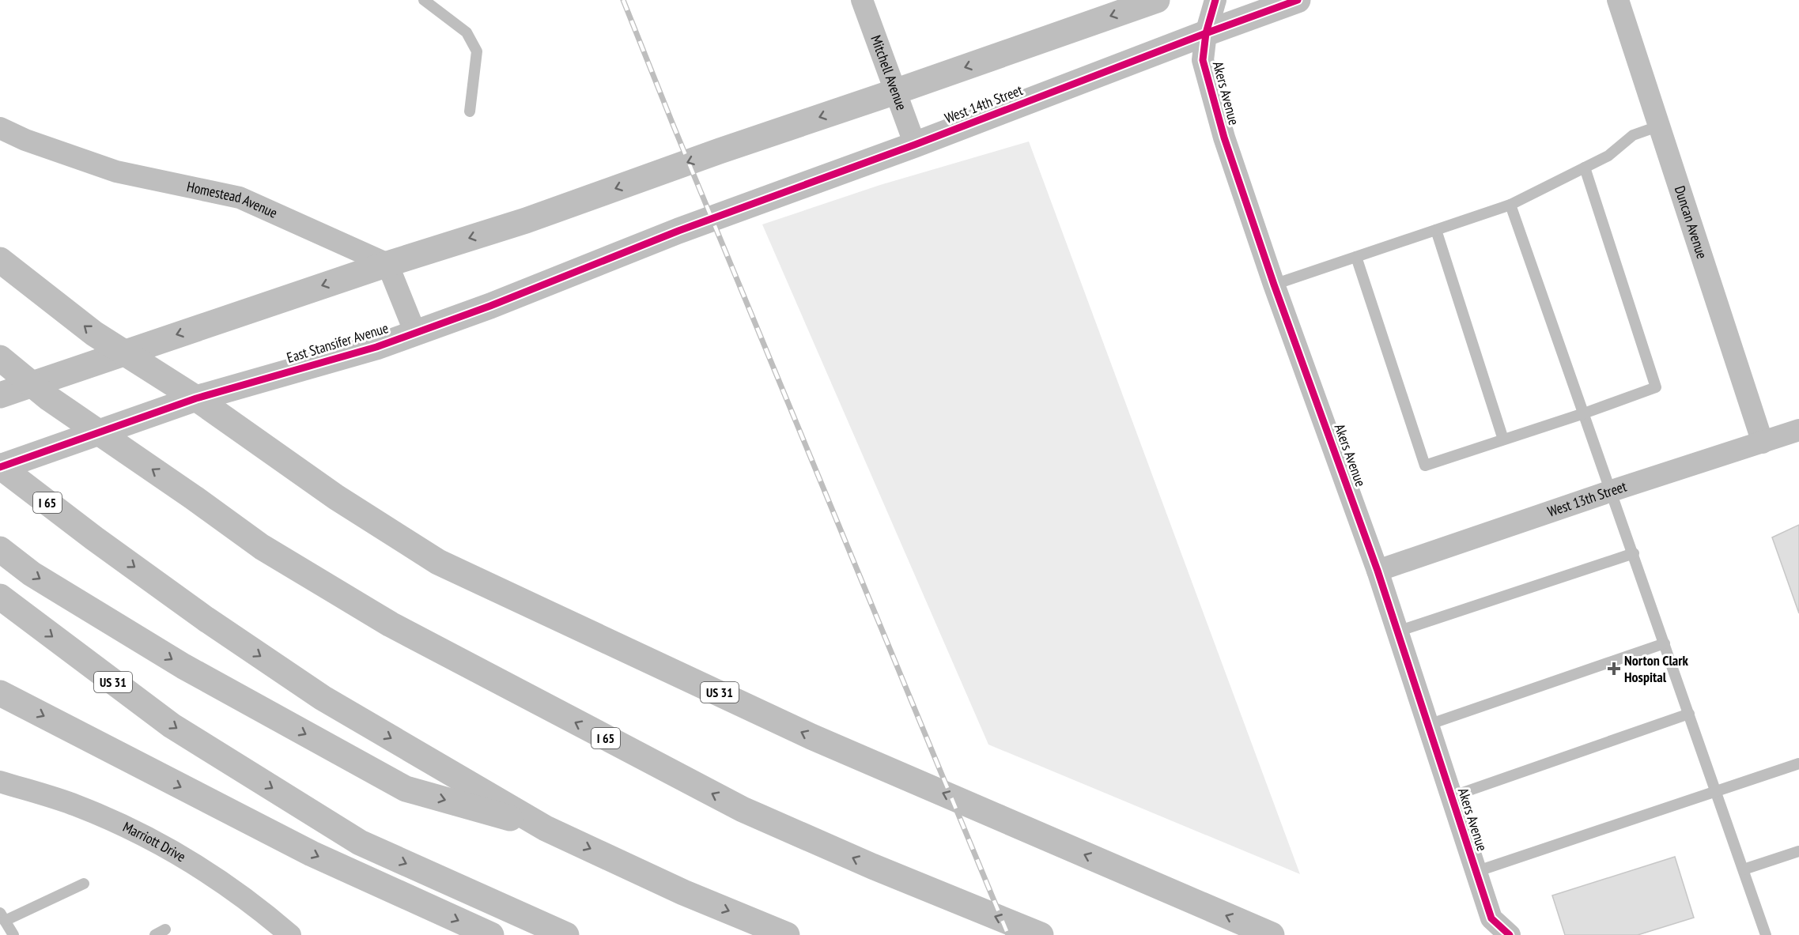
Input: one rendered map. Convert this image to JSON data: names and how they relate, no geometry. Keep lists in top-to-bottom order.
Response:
{
  "streets": {
    "main road": [
      "West 14th Street",
      "East Stansifer Avenue",
      "I 65",
      "US 31"
    ],
    "street": [
      "Mitchell Avenue",
      "Akers Avenue",
      "Homestead Avenue",
      "Duncan Avenue",
      "West 13th Street",
      "Marriott Drive"
    ]
  },
  "crossings": [
    ["Mitchell Avenue", "West 14th Street"],
    ["Akers Avenue", "West 14th Street"],
    ["Akers Avenue", "West 13th Street"],
    ["West 14th Street", "East Stansifer Avenue"],
    ["Duncan Avenue", "West 13th Street"],
    ["East Stansifer Avenue", "I 65"],
    ["East Stansifer Avenue", "US 31"]
  ],
  "places": {
    "health": ["Norton Clark Hospital"]
  }
}
